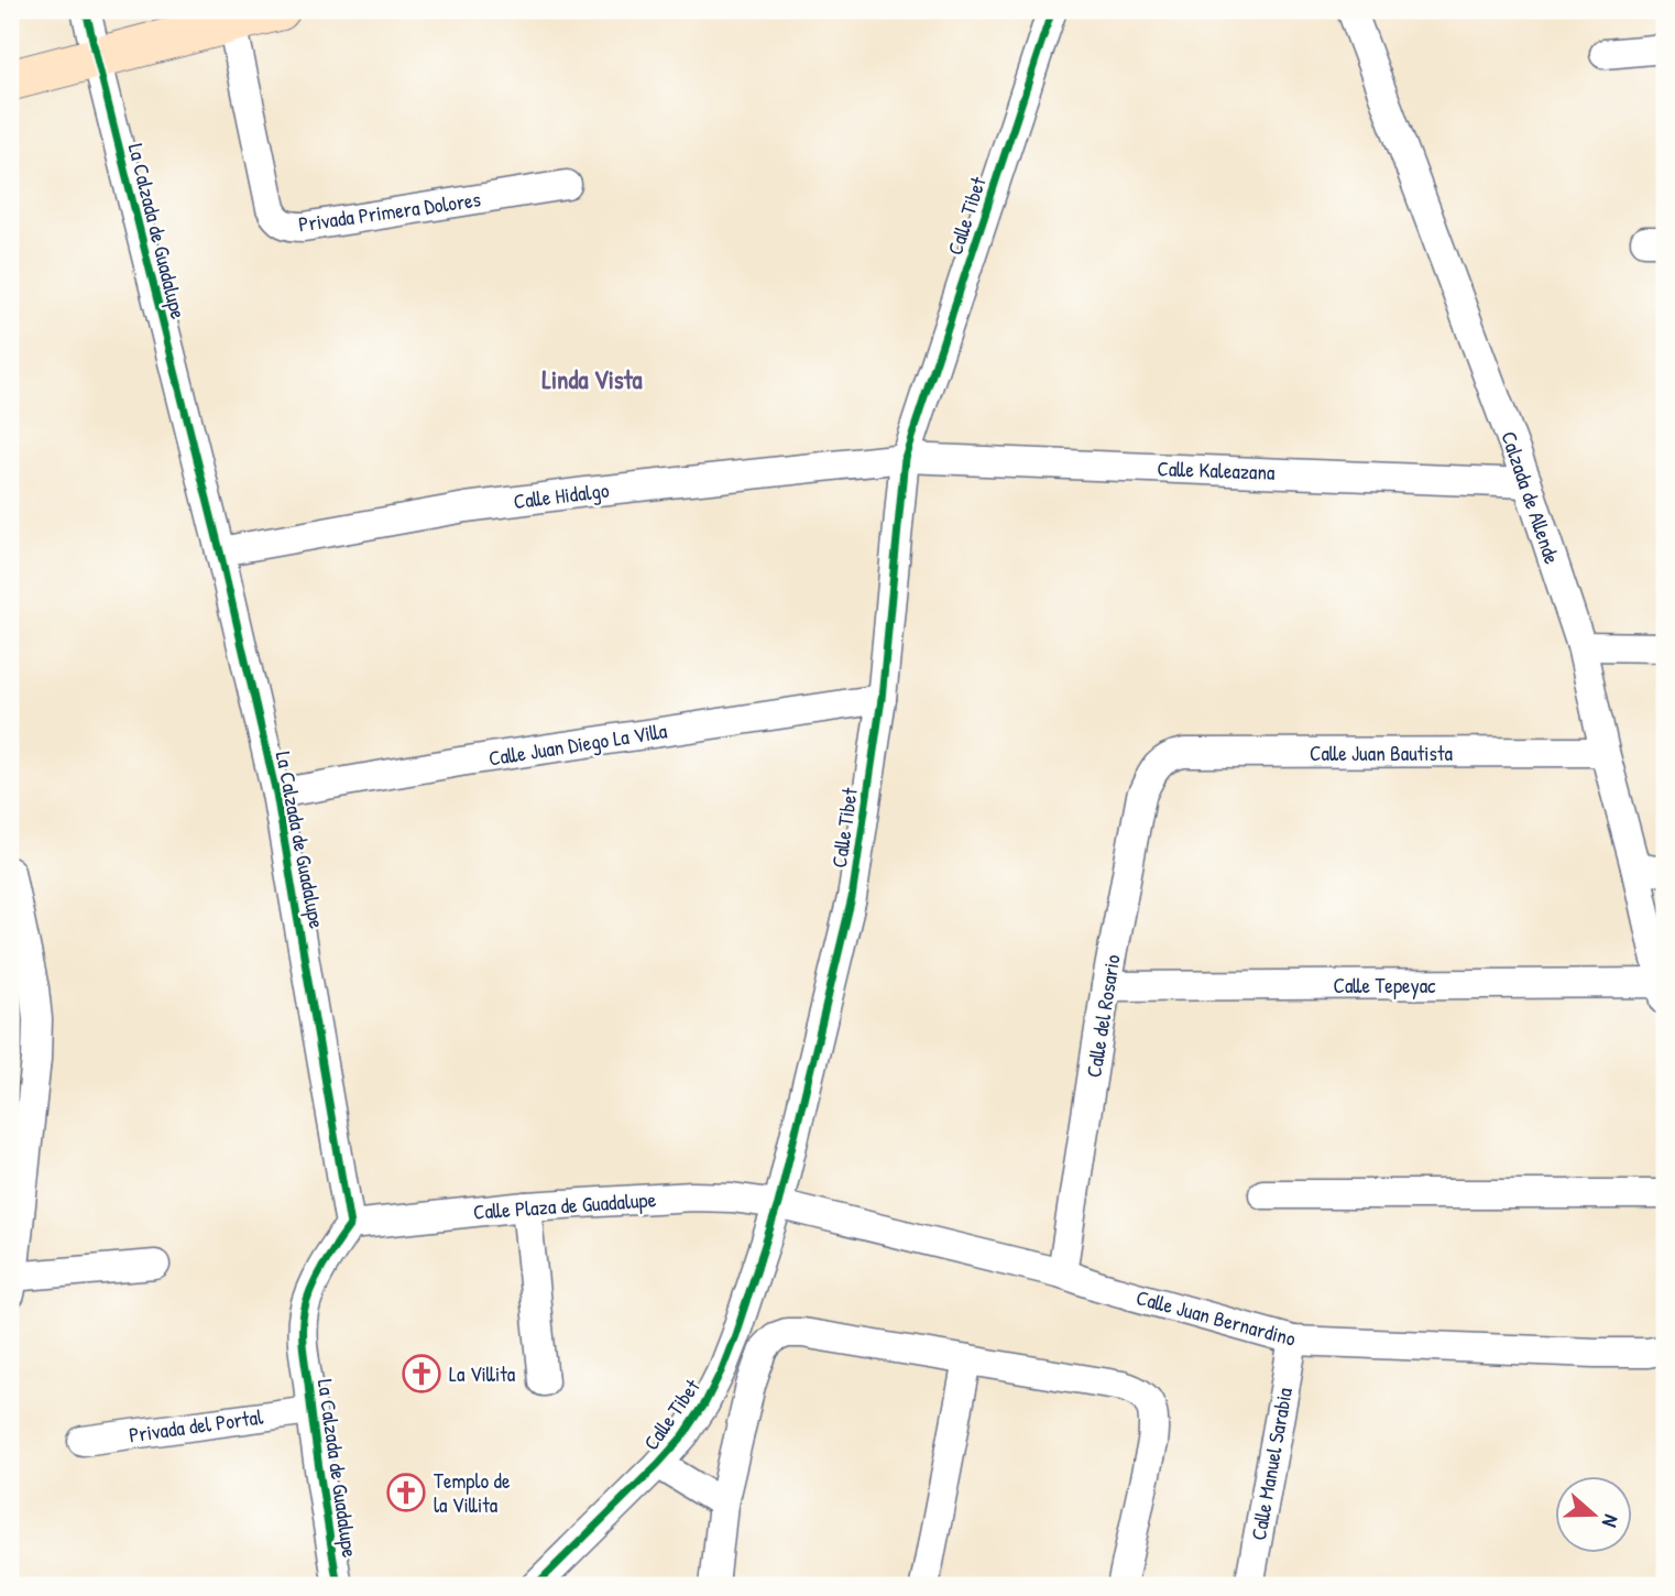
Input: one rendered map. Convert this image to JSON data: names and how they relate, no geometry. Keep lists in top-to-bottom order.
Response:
{
  "streets": {
    "street": [
      "Privada Primera Dolores",
      "Calle Tibet",
      "La Calzada de Guadalupe",
      "Calle Kaleazana",
      "Calle Hidalgo",
      "Calzada de Allende",
      "Calle Juan Diego La Villa",
      "Calle Juan Bautista",
      "Calle Tepeyac",
      "Calle del Rosario",
      "Calle Plaza de Guadalupe",
      "Calle Juan Bernardino",
      "Privada del Portal",
      "Calle Manuel Sarabia"
    ]
  },
  "crossings": [
    ["Calle Tibet", "Calle Kaleazana"],
    ["Calle Tibet", "Calle Hidalgo"],
    ["Calle Tibet", "Calle Juan Diego La Villa"],
    ["Calle Tibet", "Calle Plaza de Guadalupe"],
    ["Calle Tibet", "Calle Juan Bernardino"],
    ["La Calzada de Guadalupe", "Calle Hidalgo"],
    ["La Calzada de Guadalupe", "Calle Juan Diego La Villa"],
    ["La Calzada de Guadalupe", "Calle Plaza de Guadalupe"],
    ["La Calzada de Guadalupe", "Privada del Portal"],
    ["Calle Kaleazana", "Calle Hidalgo"],
    ["Calle Kaleazana", "Calzada de Allende"],
    ["Calzada de Allende", "Calle Juan Bautista"],
    ["Calzada de Allende", "Calle Tepeyac"],
    ["Calle Juan Bautista", "Calle del Rosario"],
    ["Calle Tepeyac", "Calle del Rosario"],
    ["Calle del Rosario", "Calle Juan Bernardino"],
    ["Calle Plaza de Guadalupe", "Calle Juan Bernardino"],
    ["Calle Juan Bernardino", "Calle Manuel Sarabia"]
  ],
  "districts": ["Linda Vista"],
  "places": {
    "church": ["La Villita", "Templo de la Villita"]
  },
  "north": "right"
}
